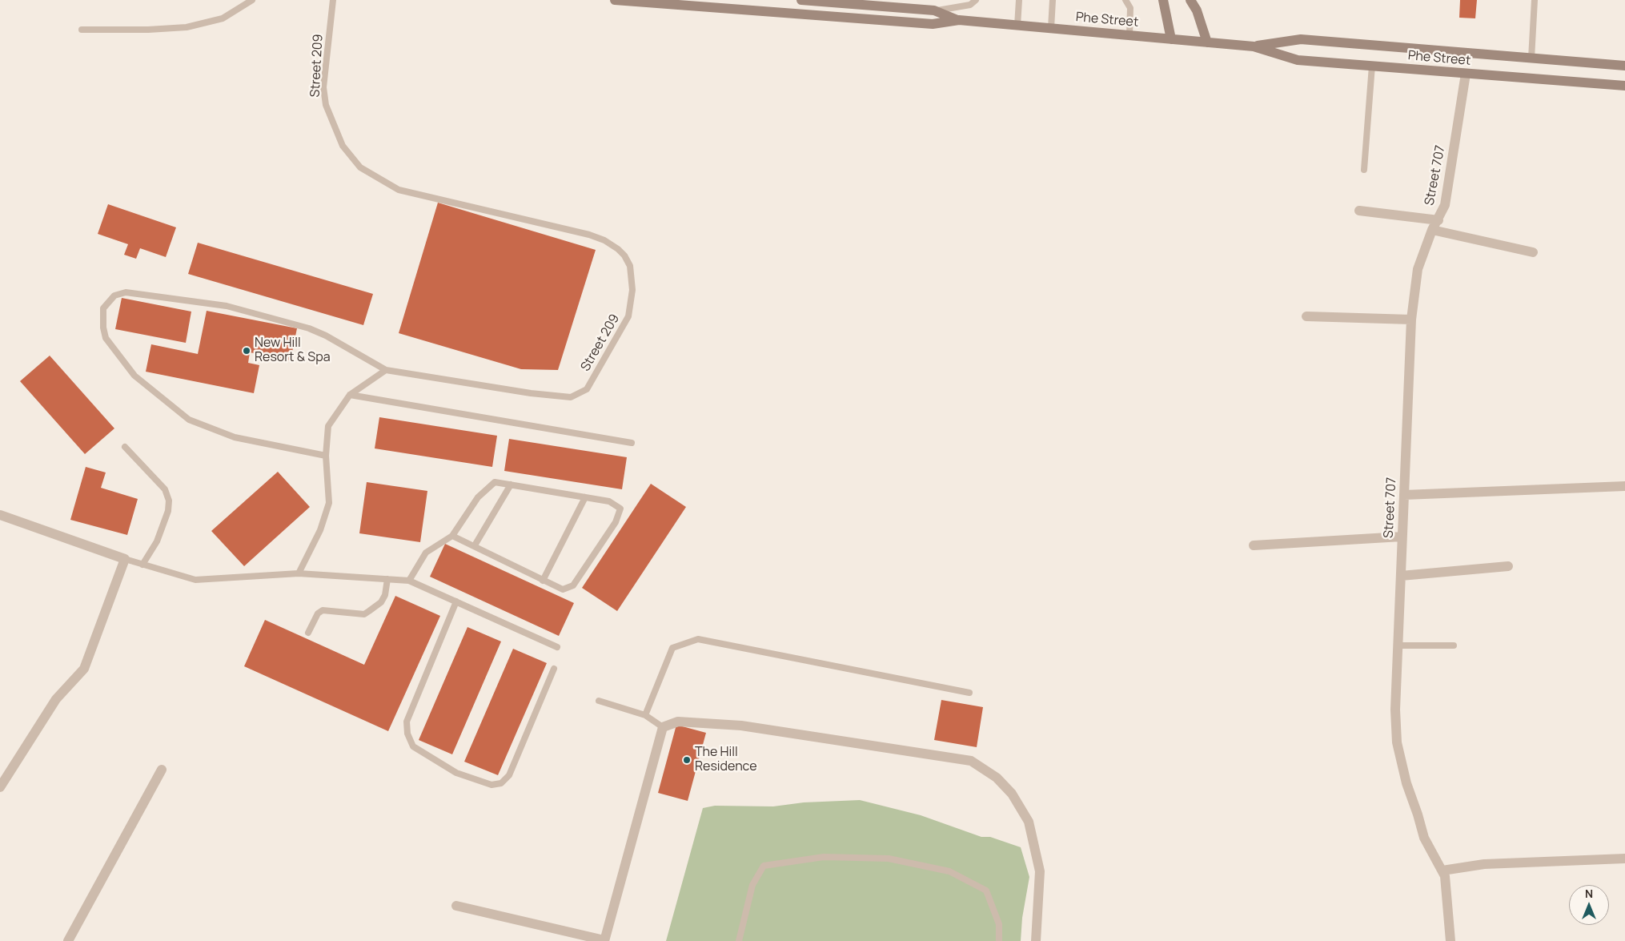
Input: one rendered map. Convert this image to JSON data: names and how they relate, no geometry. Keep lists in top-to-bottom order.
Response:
{
  "streets": {
    "main road": ["Phe Street"],
    "street": ["Street 707"],
    "lane": ["Street 209"]
  },
  "crossings": [
    ["Phe Street", "Street 707"]
  ],
  "places": ["New Hill Resort & Spa", "The Hill Residence"],
  "north": "top"
}
